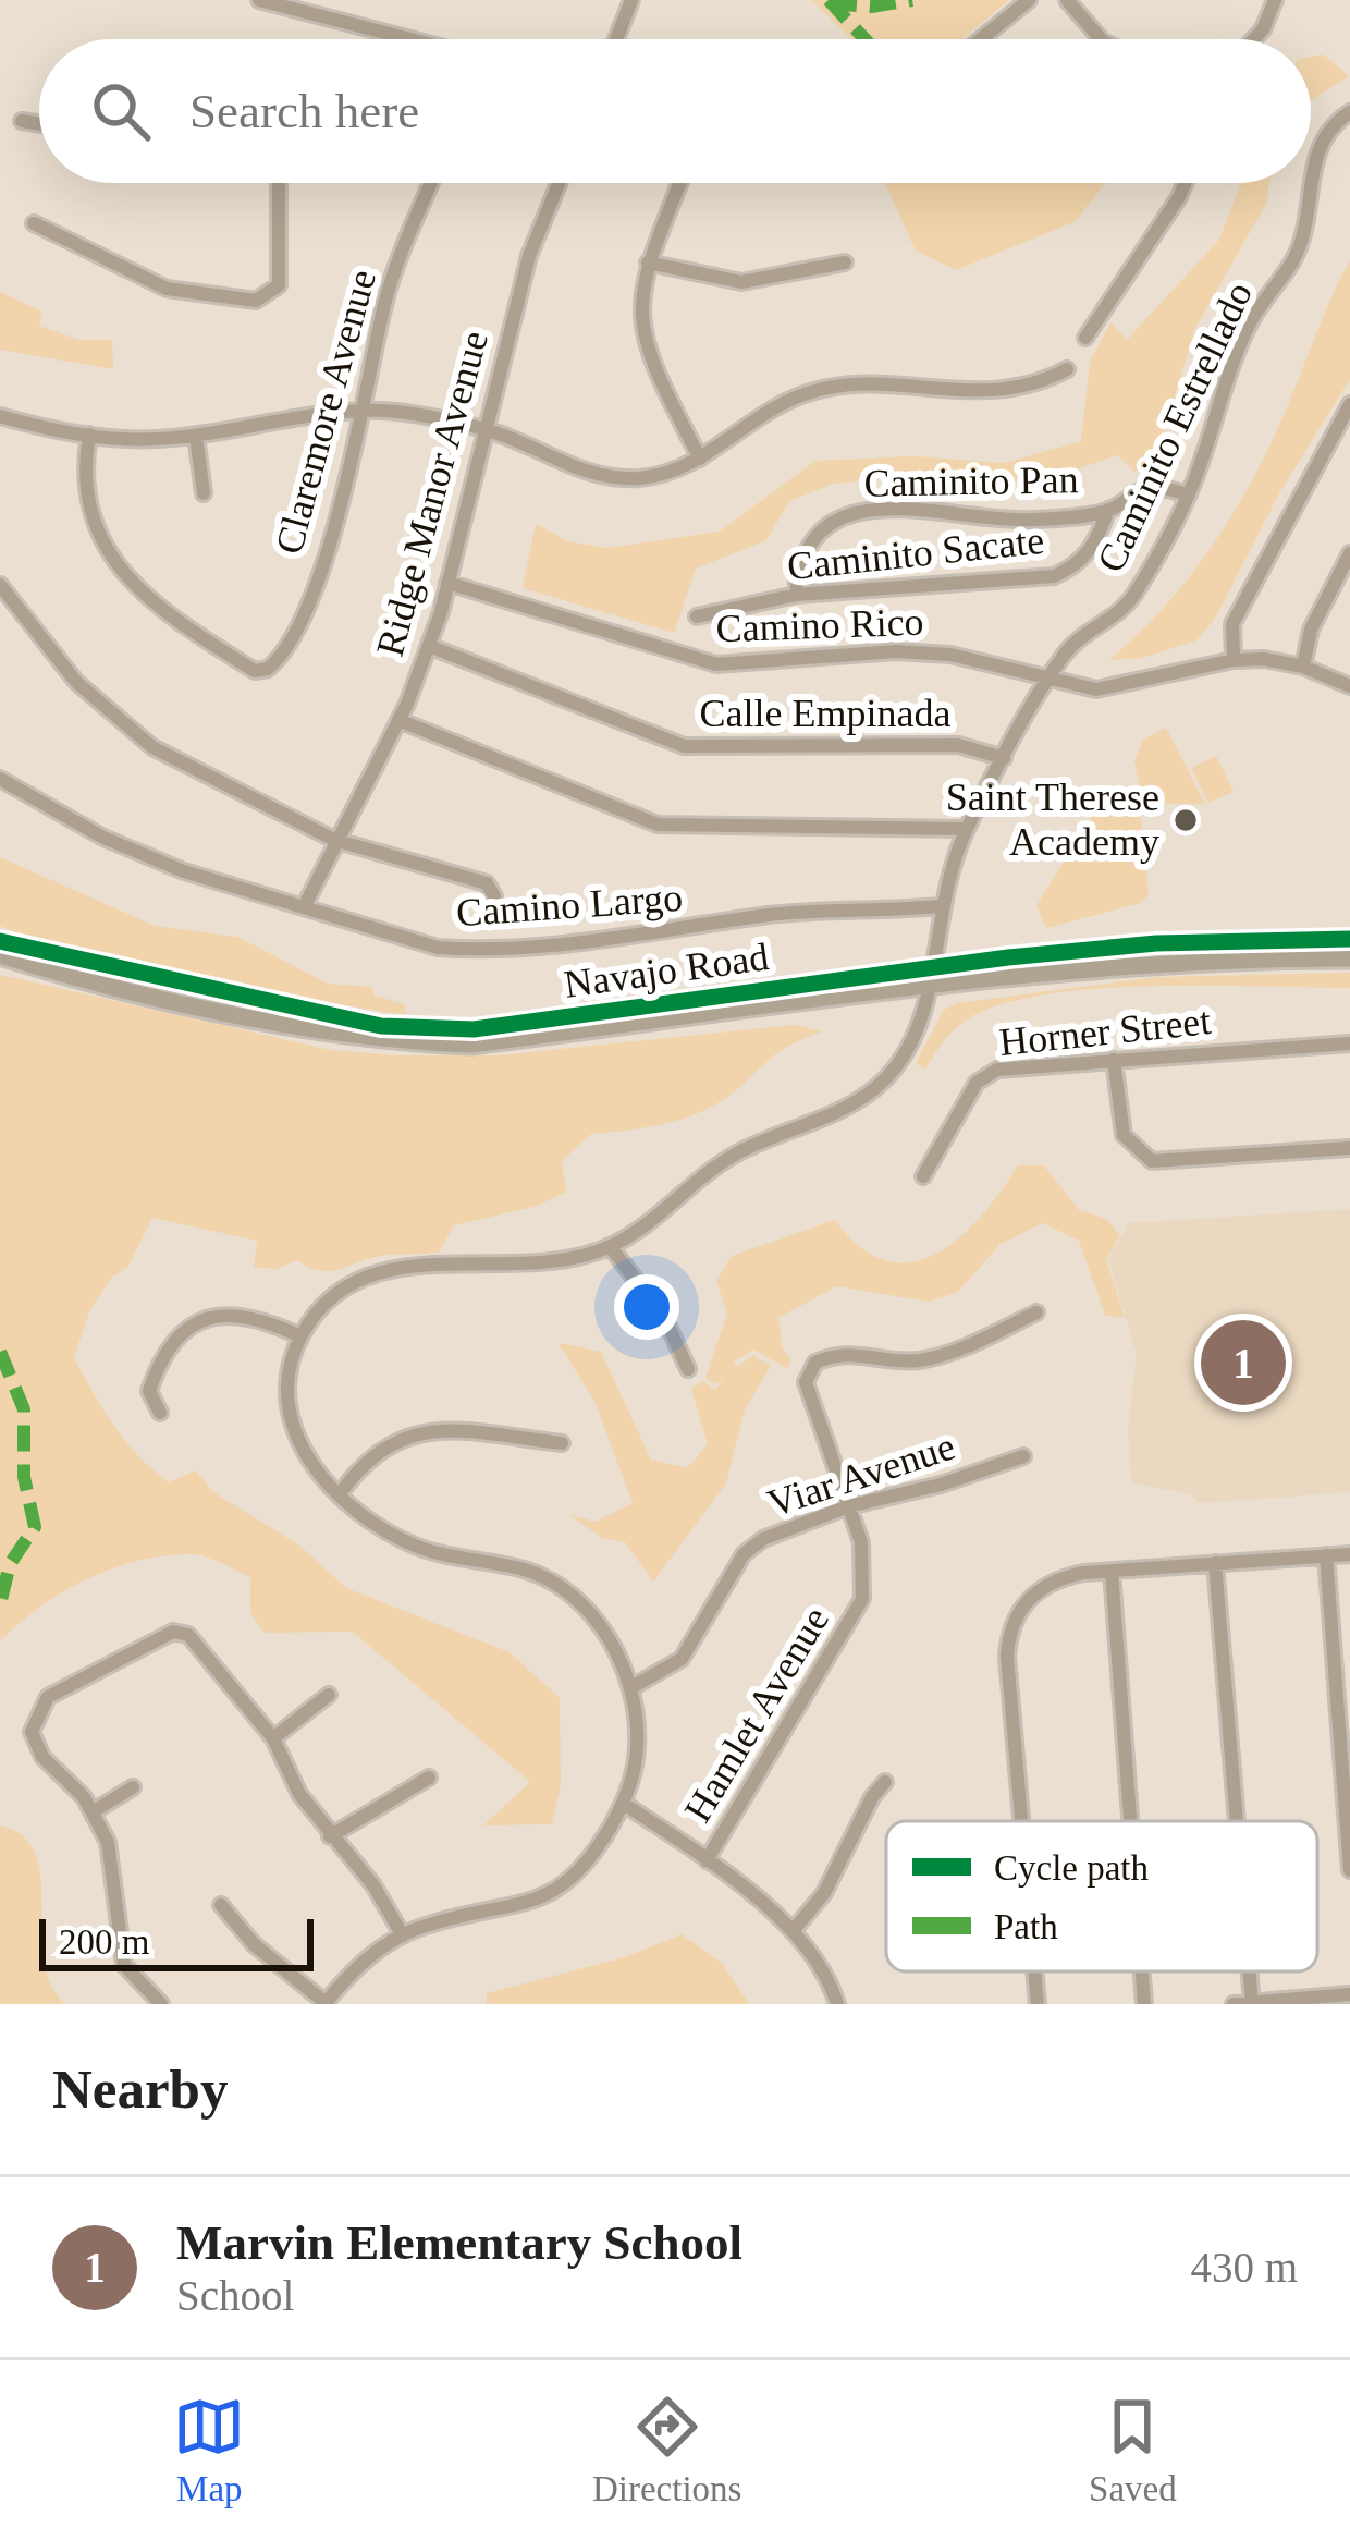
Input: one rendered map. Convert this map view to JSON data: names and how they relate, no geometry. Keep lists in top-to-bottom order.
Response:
{
  "streets": {
    "main road": ["Navajo Road"],
    "street": [
      "Claremore Avenue",
      "Caminito Estrellado",
      "Caminito Pan",
      "Ridge Manor Avenue",
      "Caminito Sacate",
      "Camino Rico",
      "Calle Empinada",
      "Camino Largo",
      "Horner Street",
      "Viar Avenue",
      "Hamlet Avenue"
    ]
  },
  "crossings": [
    ["Caminito Estrellado", "Caminito Pan"],
    ["Caminito Estrellado", "Camino Rico"],
    ["Caminito Estrellado", "Calle Empinada"],
    ["Caminito Estrellado", "Camino Largo"],
    ["Caminito Estrellado", "Navajo Road"],
    ["Caminito Pan", "Caminito Sacate"],
    ["Ridge Manor Avenue", "Camino Rico"],
    ["Ridge Manor Avenue", "Calle Empinada"],
    ["Ridge Manor Avenue", "Camino Largo"],
    ["Viar Avenue", "Hamlet Avenue"]
  ],
  "places": ["Saint Therese Academy"],
  "legend": ["Cycle path", "Path"],
  "scale_bar": "200 m",
  "page": {
    "search": "Search here",
    "pins": "1",
    "scale": "200 m",
    "heading": "Nearby",
    "list": [
      {
        "mark": "1",
        "name": "Marvin Elementary School",
        "note": "School",
        "value": "430 m"
      }
    ],
    "nav": ["Map", "Directions", "Saved"]
  }
}
